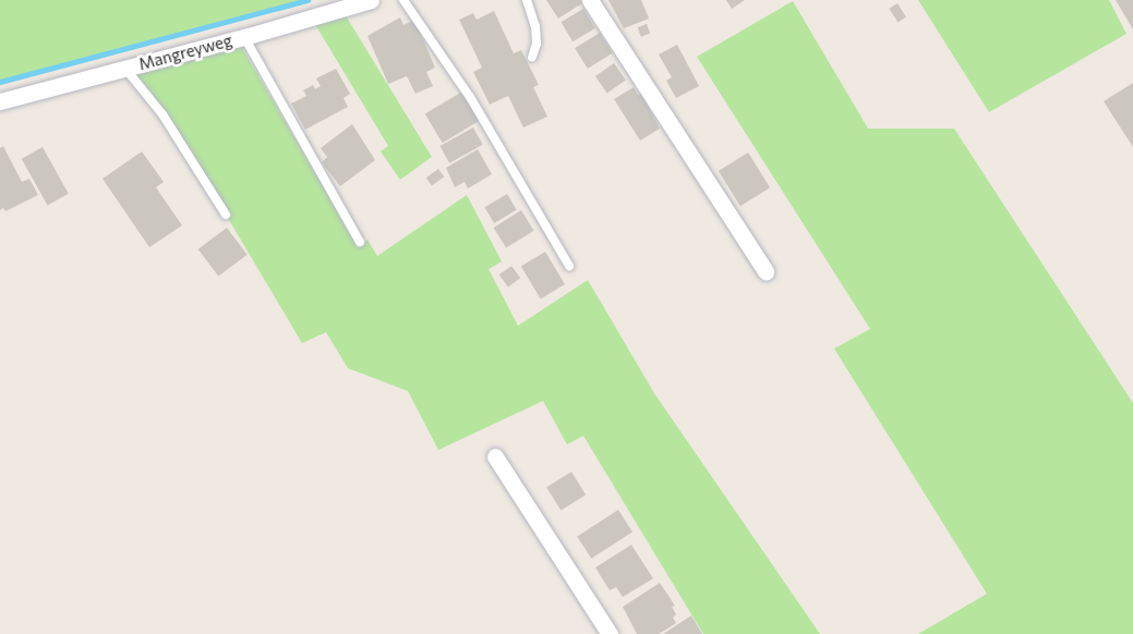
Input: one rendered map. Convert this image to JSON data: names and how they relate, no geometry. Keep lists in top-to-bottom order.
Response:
{
  "streets": {
    "street": ["Mangreyweg"]
  }
}
